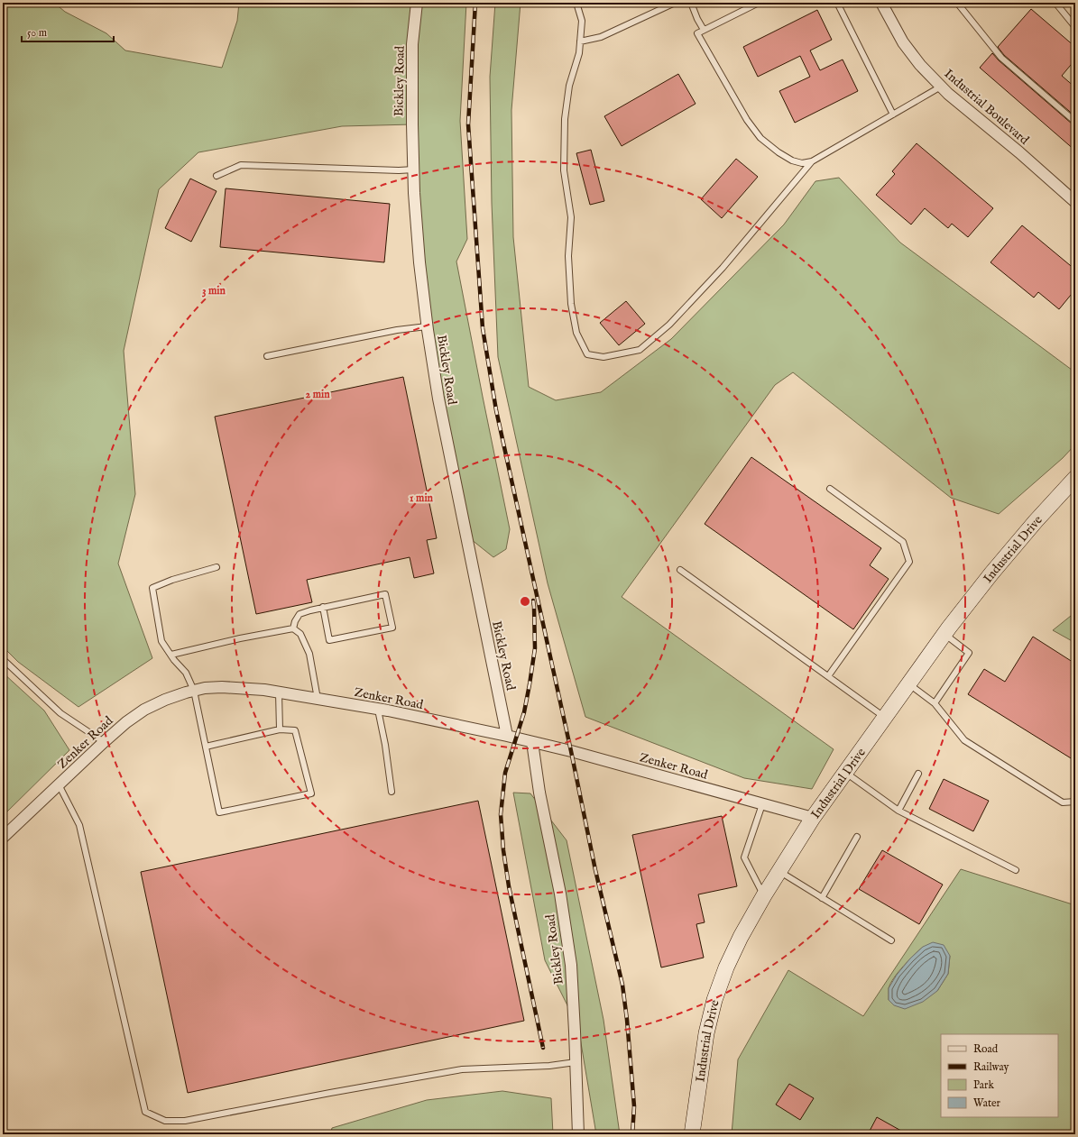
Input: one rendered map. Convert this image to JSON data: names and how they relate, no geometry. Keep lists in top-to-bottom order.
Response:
{
  "streets": {
    "street": [
      "Bickley Road",
      "Industrial Boulevard",
      "Industrial Drive",
      "Zenker Road"
    ]
  },
  "crossings": [
    ["Bickley Road", "Zenker Road"],
    ["Industrial Drive", "Zenker Road"]
  ],
  "legend": [
    "Road",
    "Railway",
    "Park",
    "Water"
  ],
  "scale_bar": "50 m",
  "rings": ["3 min", "2 min", "1 min"]
}
